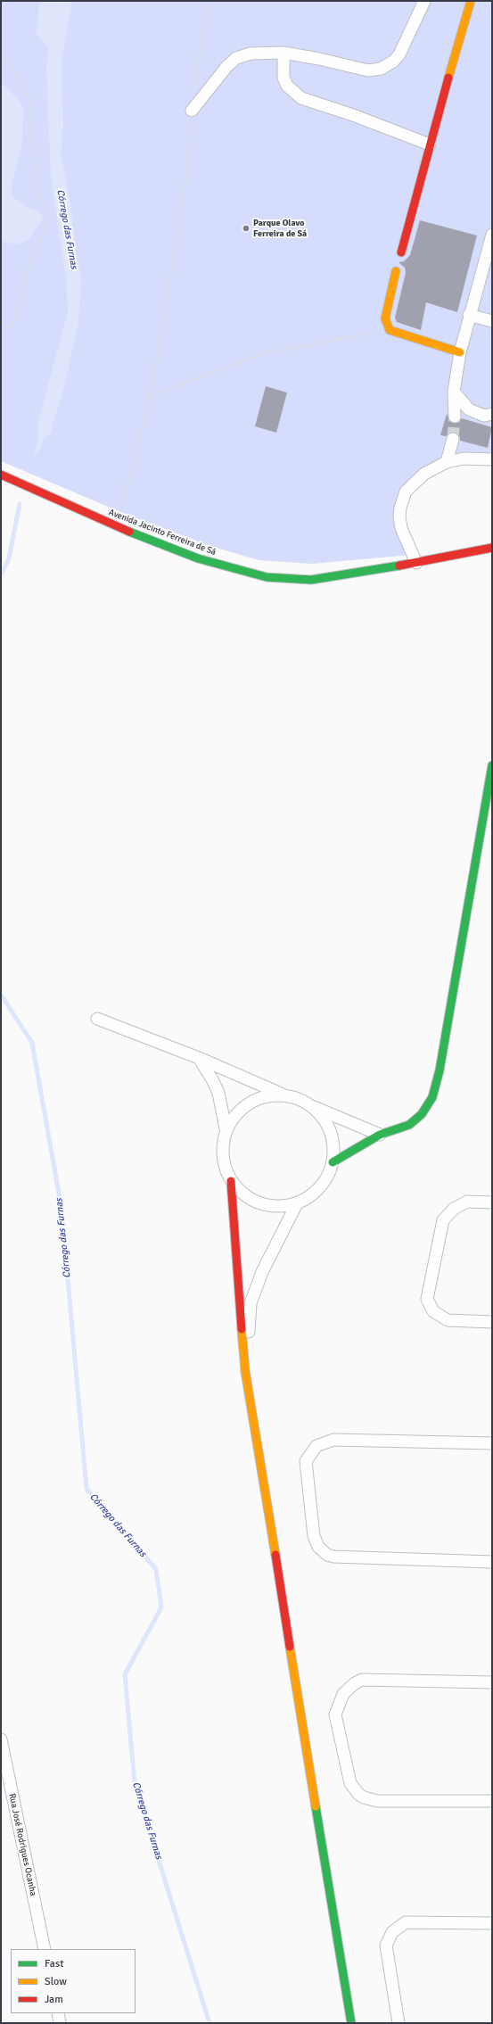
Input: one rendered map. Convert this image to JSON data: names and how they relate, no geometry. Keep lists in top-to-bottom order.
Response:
{
  "streets": {
    "street": ["Avenida Jacinto Ferreira de Sá", "Rua José Rodrigues Ocanha"]
  },
  "water": ["Córrego das Furnas"],
  "places": ["Parque Olavo Ferreira de Sá"],
  "legend": ["Fast", "Slow", "Jam"]
}
